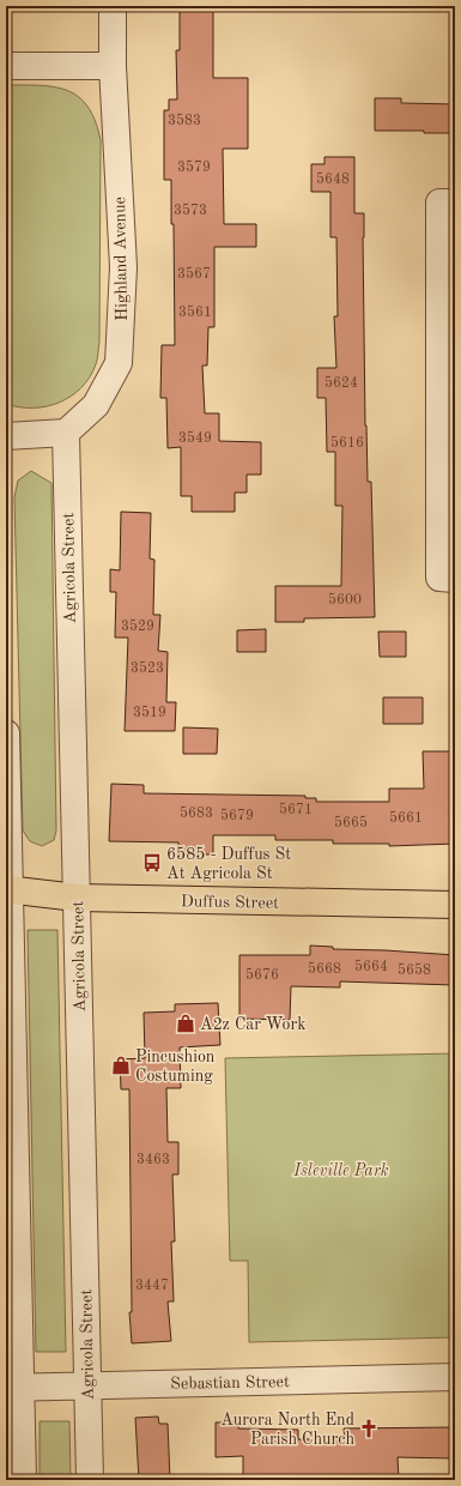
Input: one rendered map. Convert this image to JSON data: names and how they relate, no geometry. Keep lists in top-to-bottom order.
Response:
{
  "streets": {
    "main road": ["Duffus Street"],
    "street": ["Highland Avenue", "Agricola Street", "Sebastian Street"]
  },
  "crossings": [
    ["Highland Avenue", "Agricola Street"],
    ["Agricola Street", "Duffus Street"],
    ["Agricola Street", "Sebastian Street"]
  ],
  "parks": ["Isleville Park"],
  "places": {
    "bus stop": ["6585 - Duffus St At Agricola St"],
    "shop": ["A2z Car Work", "Pincushion Costuming"],
    "church": ["Aurora North End Parish Church"]
  },
  "house_numbers": [
    "3583",
    "3579",
    "5648",
    "3573",
    "3567",
    "3561",
    "5624",
    "3549",
    "5616",
    "5600",
    "3529",
    "3523",
    "3519",
    "5671",
    "5683",
    "5679",
    "5661",
    "5665",
    "5664",
    "5668",
    "5658",
    "5676",
    "3463",
    "3447"
  ]
}
